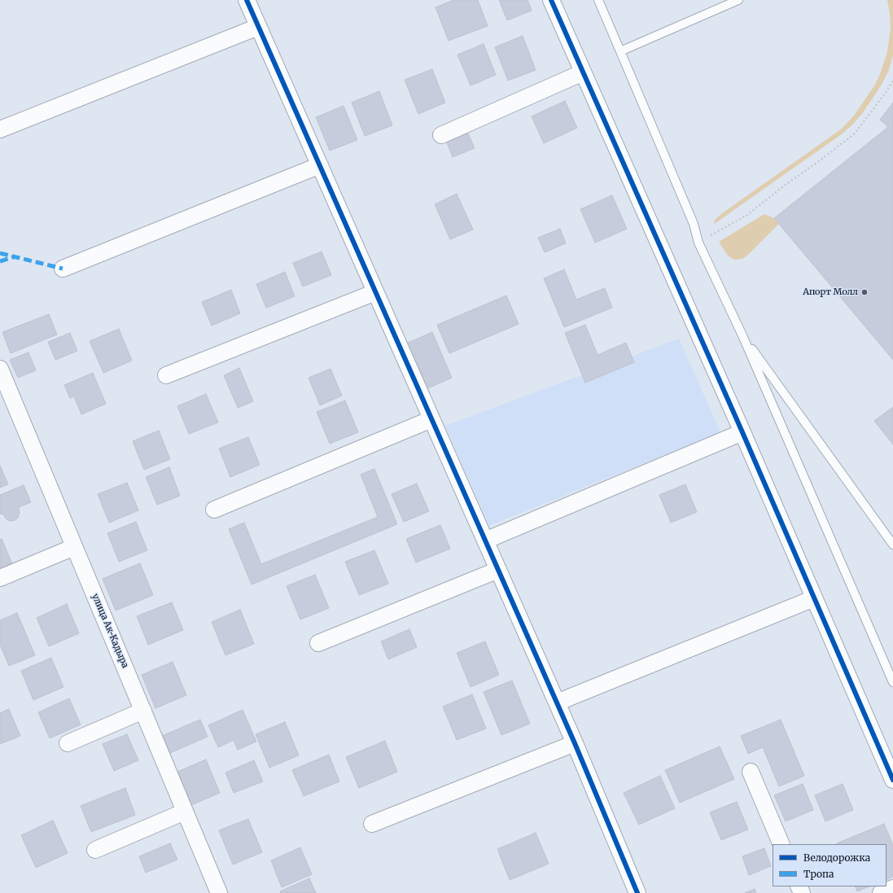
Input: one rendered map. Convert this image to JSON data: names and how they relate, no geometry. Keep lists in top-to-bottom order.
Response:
{
  "streets": {
    "street": ["улица Ак-Кадыра"]
  },
  "places": ["Апорт Молл"],
  "legend": ["Велодорожка", "Тропа"]
}
